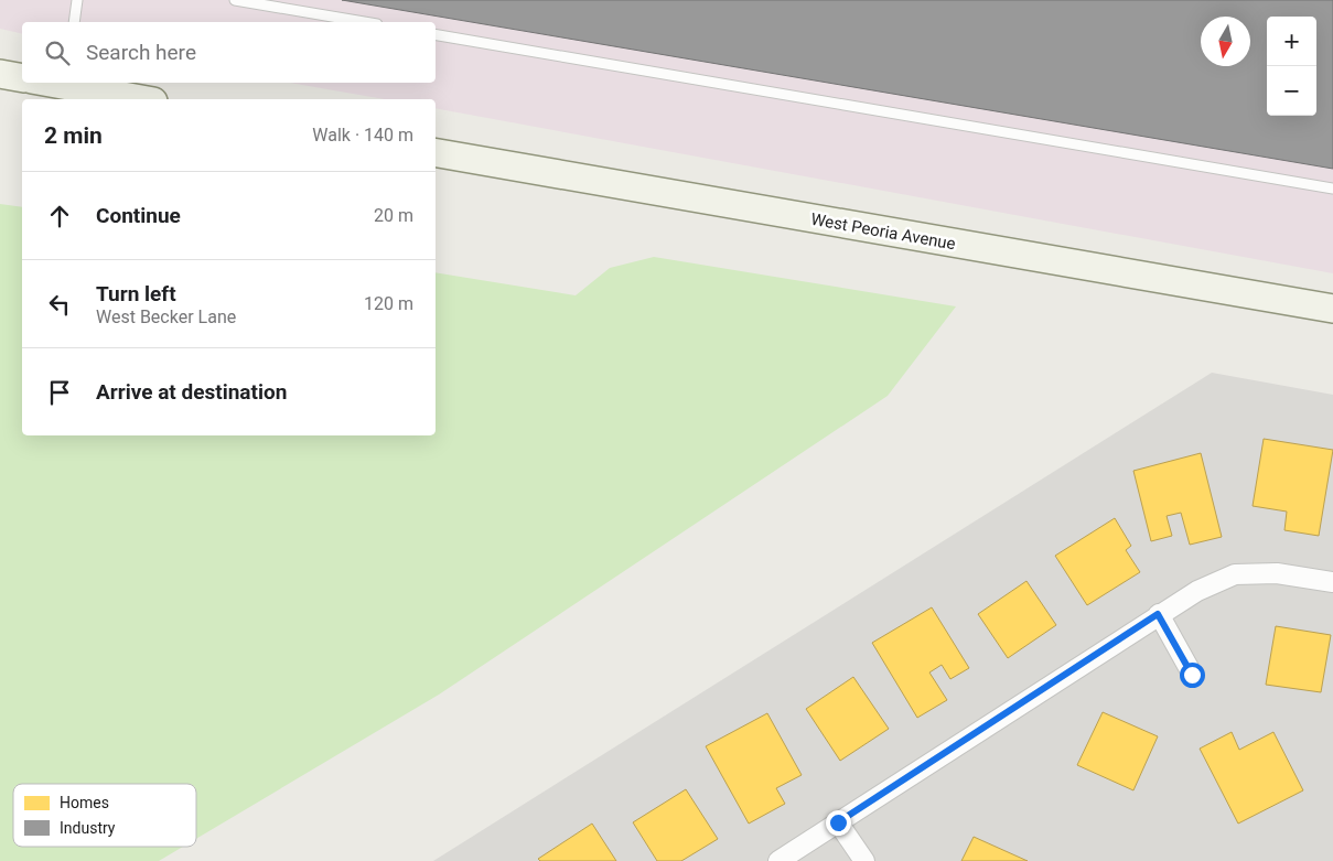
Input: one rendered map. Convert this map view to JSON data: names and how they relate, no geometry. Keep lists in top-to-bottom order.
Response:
{
  "streets": {
    "main road": ["West Peoria Avenue"]
  },
  "legend": ["Homes", "Industry"],
  "north": "bottom",
  "page": {
    "map_buttons": ["+", "−"],
    "search": "Search here",
    "heading": ["2 min", "Walk · 140 m"],
    "list": [
      ["Continue", "20 m"],
      ["Turn left", "West Becker Lane", "120 m"],
      "Arrive at destination"
    ]
  }
}
